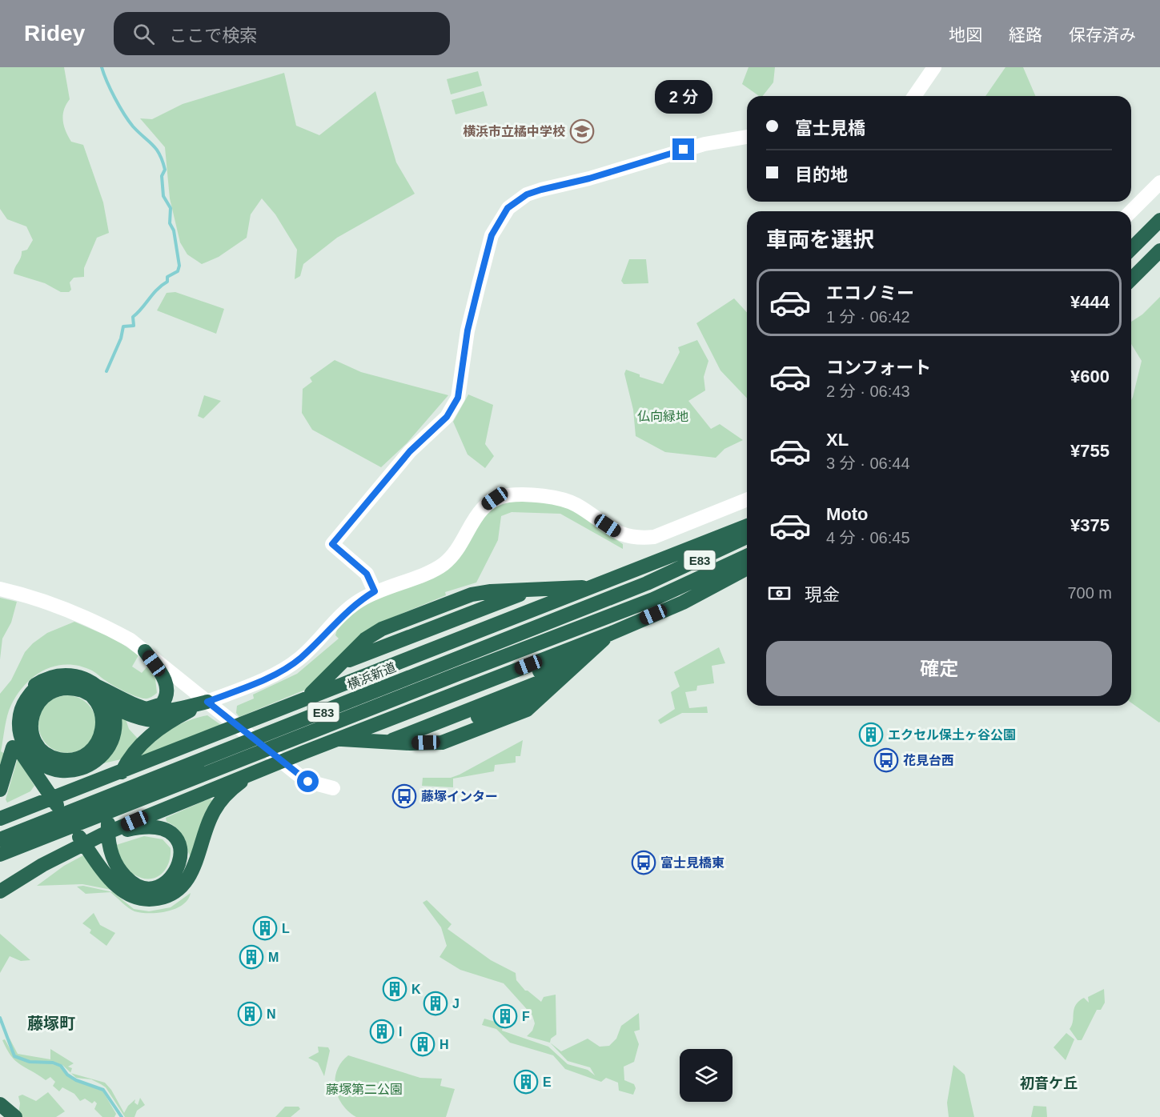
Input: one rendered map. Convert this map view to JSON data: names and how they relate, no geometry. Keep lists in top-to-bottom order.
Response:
{
  "streets": {
    "highway": ["E83", "横浜新道"]
  },
  "districts": ["藤塚町", "初音ケ丘"],
  "parks": ["仏向緑地", "藤塚第二公園"],
  "places": {
    "school or university": ["横浜市立橘中学校"],
    "building": [
      "エクセル保土ヶ谷公園",
      "L",
      "M",
      "K",
      "J",
      "N",
      "F",
      "I",
      "H",
      "E"
    ],
    "bus stop": ["花見台西", "藤塚インター", "富士見橋東"]
  },
  "page": {
    "header": "Ridey",
    "search": "ここで検索",
    "nav": ["地図", "経路", "保存済み"],
    "bubble": "2 分",
    "banner": ["富士見橋", "目的地"],
    "heading": "車両を選択",
    "list": [
      {
        "name": "エコノミー",
        "note": "1 分 · 06:42",
        "value": "¥444"
      },
      {
        "name": "コンフォート",
        "note": "2 分 · 06:43",
        "value": "¥600"
      },
      {
        "name": "XL",
        "note": "3 分 · 06:44",
        "value": "¥755"
      },
      {
        "name": "Moto",
        "note": "4 分 · 06:45",
        "value": "¥375"
      }
    ],
    "pay": ["現金", "700 m"],
    "buttons": "確定"
  }
}
